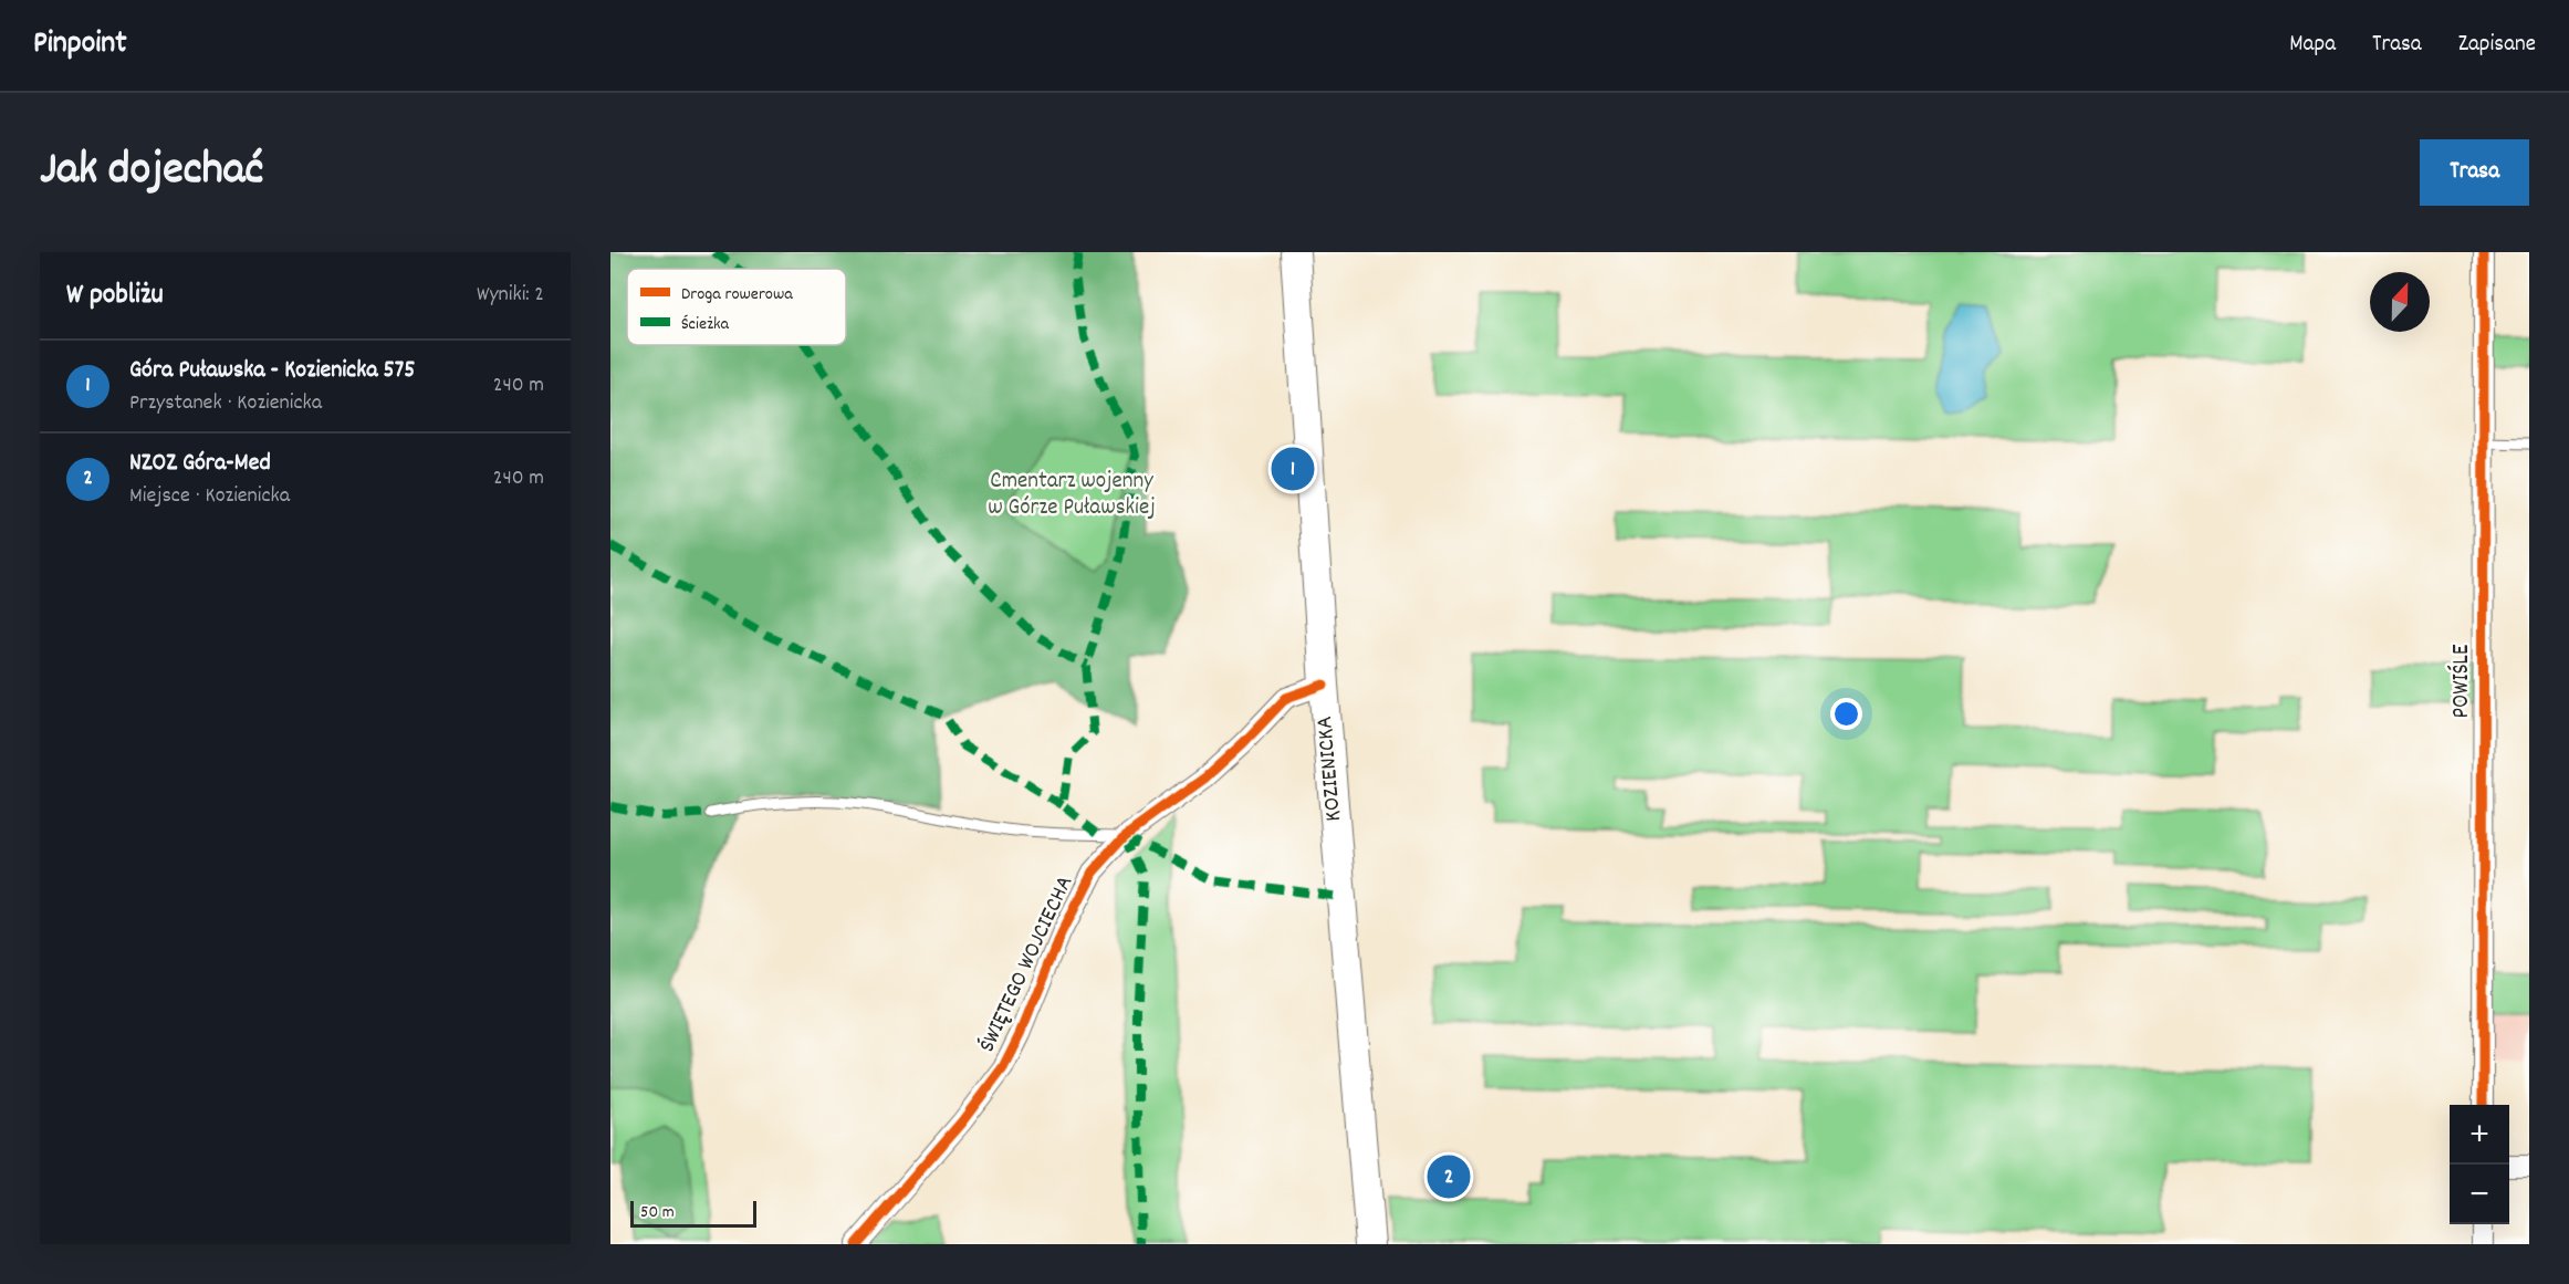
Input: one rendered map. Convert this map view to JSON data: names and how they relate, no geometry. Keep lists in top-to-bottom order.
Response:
{
  "streets": {
    "main road": ["KOZIENICKA"],
    "street": ["POWIŚLE", "ŚWIĘTEGO WOJCIECHA"]
  },
  "crossings": [
    ["KOZIENICKA", "ŚWIĘTEGO WOJCIECHA"]
  ],
  "parks": ["Cmentarz wojenny w Górze Puławskiej"],
  "legend": ["Droga rowerowa", "Ścieżka"],
  "scale_bar": "50 m",
  "north": "top",
  "page": {
    "header": "Pinpoint",
    "nav": ["Mapa", "Trasa", "Zapisane"],
    "title": "Jak dojechać",
    "buttons": "Trasa",
    "heading": ["W pobliżu", "Wyniki: 2"],
    "list": [
      {
        "mark": "1",
        "name": "Góra Puławska - Kozienicka 575",
        "note": "Przystanek · Kozienicka",
        "value": "240 m"
      },
      {
        "mark": "2",
        "name": "NZOZ Góra-Med",
        "note": "Miejsce · Kozienicka",
        "value": "240 m"
      }
    ],
    "pins": ["1", "2"],
    "map_buttons": ["+", "−"],
    "scale": "50 m"
  }
}
